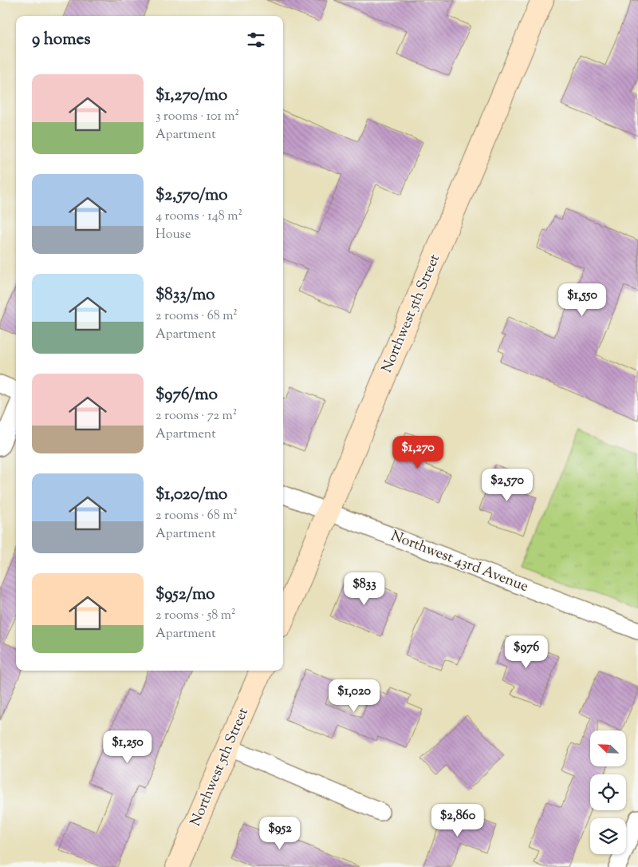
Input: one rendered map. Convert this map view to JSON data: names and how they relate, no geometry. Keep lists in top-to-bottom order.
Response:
{
  "streets": {
    "street": ["Northwest 5th Street", "Northwest 43rd Avenue"]
  },
  "crossings": [
    ["Northwest 5th Street", "Northwest 43rd Avenue"]
  ],
  "north": "top left",
  "page": {
    "heading": "9 homes",
    "list": [
      {
        "name": "$1,270/mo",
        "note": "3 rooms · 101 m² · Apartment"
      },
      {
        "name": "$2,570/mo",
        "note": "4 rooms · 148 m² · House"
      },
      {
        "name": "$833/mo",
        "note": "2 rooms · 68 m² · Apartment"
      },
      {
        "name": "$976/mo",
        "note": "2 rooms · 72 m² · Apartment"
      },
      {
        "name": "$1,020/mo",
        "note": "2 rooms · 68 m² · Apartment"
      },
      {
        "name": "$952/mo",
        "note": "2 rooms · 58 m² · Apartment"
      }
    ],
    "price": [
      "$1,550",
      "$1,270",
      "$2,570",
      "$833",
      "$976",
      "$1,020",
      "$1,250",
      "$2,860",
      "$952"
    ]
  }
}
